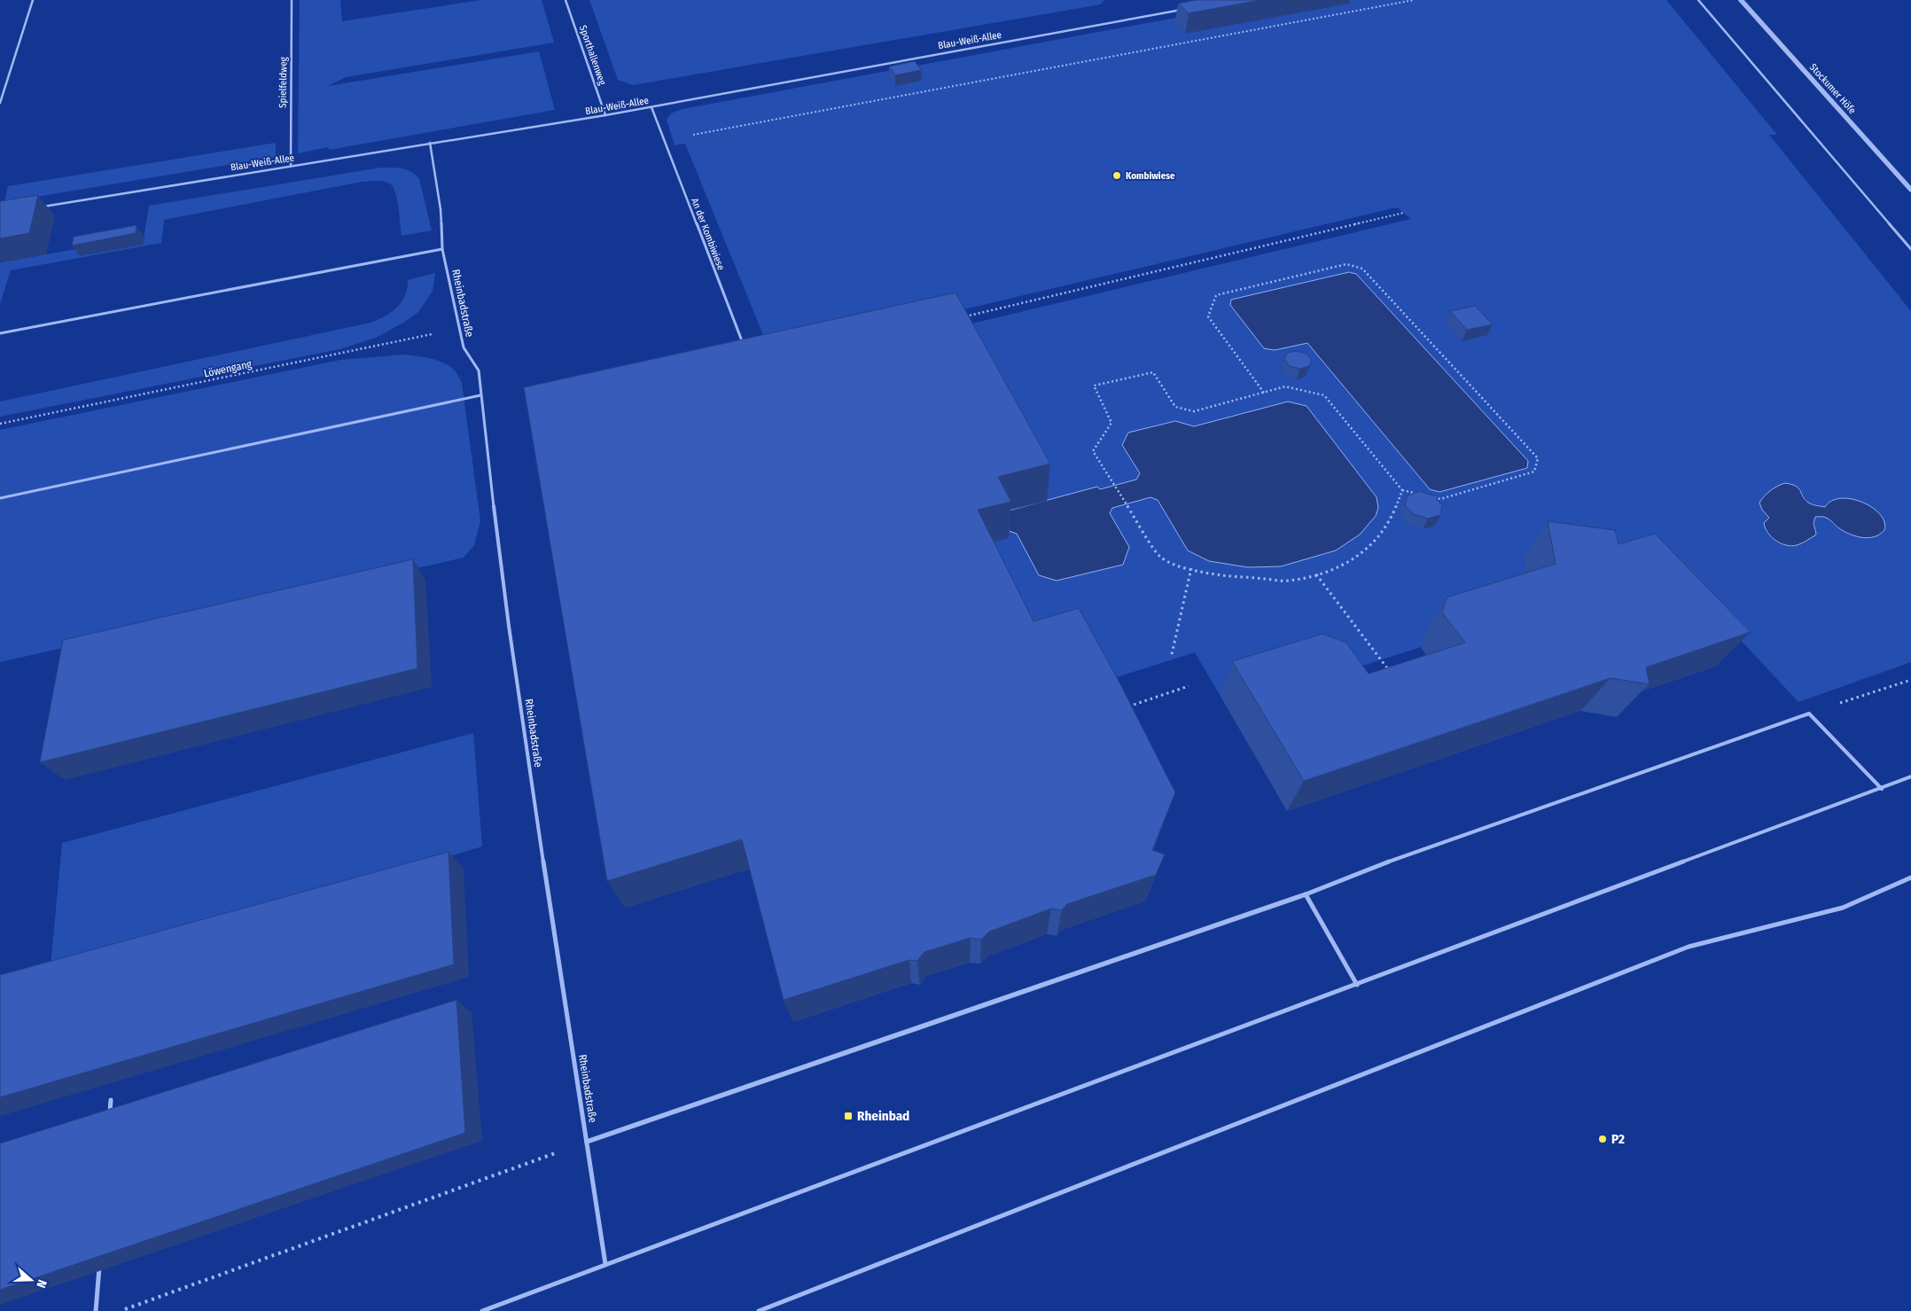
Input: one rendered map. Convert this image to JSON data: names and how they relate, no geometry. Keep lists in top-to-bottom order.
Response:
{
  "streets": {
    "street": ["Stockumer Höfe"],
    "lane": [
      "Blau-Weiß-Allee",
      "Sporthallenweg",
      "Spielfeldweg",
      "An der Kombiwiese",
      "Rheinbadstraße"
    ],
    "path": ["Löwengang"]
  },
  "crossings": [
    ["Blau-Weiß-Allee", "Sporthallenweg"],
    ["Blau-Weiß-Allee", "Spielfeldweg"],
    ["Blau-Weiß-Allee", "An der Kombiwiese"],
    ["Rheinbadstraße", "Löwengang"]
  ],
  "places": {
    "other": ["Kombiwiese", "P2"],
    "transit": ["Rheinbad"]
  },
  "north": "right"
}
